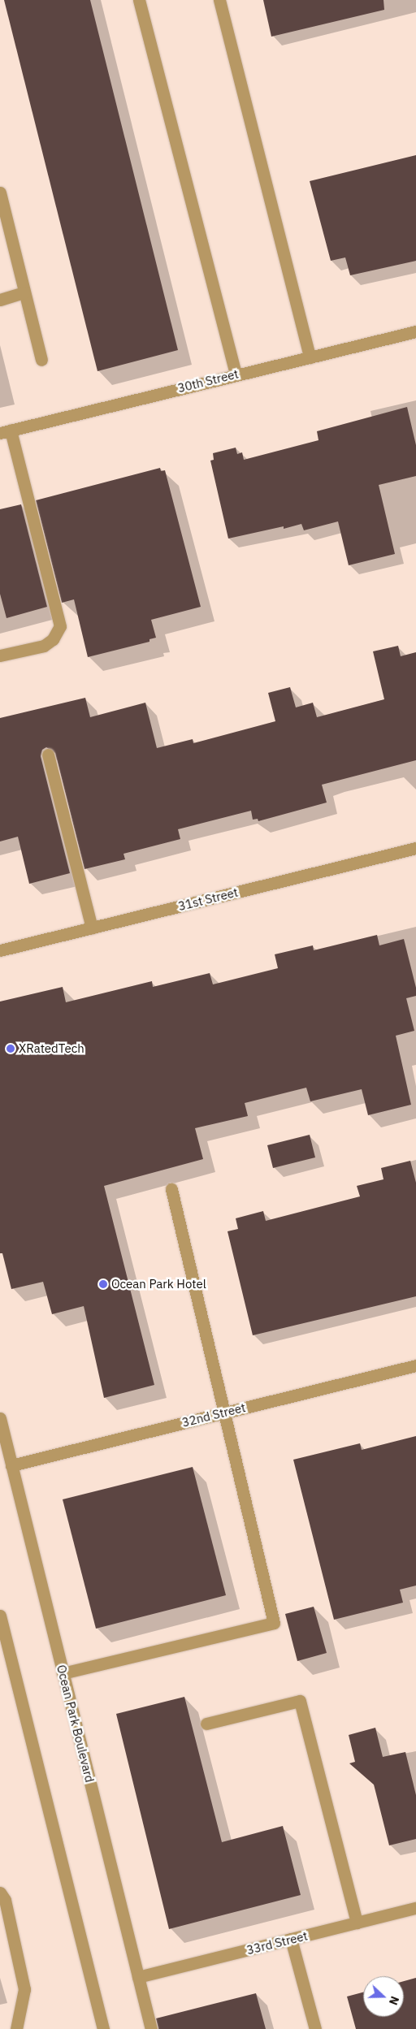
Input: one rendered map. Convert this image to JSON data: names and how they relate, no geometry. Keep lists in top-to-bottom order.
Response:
{
  "streets": {
    "street": [
      "30th Street",
      "31st Street",
      "32nd Street",
      "Ocean Park Boulevard",
      "33rd Street"
    ]
  },
  "crossings": [
    ["32nd Street", "Ocean Park Boulevard"],
    ["Ocean Park Boulevard", "33rd Street"]
  ],
  "places": ["XRatedTech", "Ocean Park Hotel"],
  "north": "right"
}
